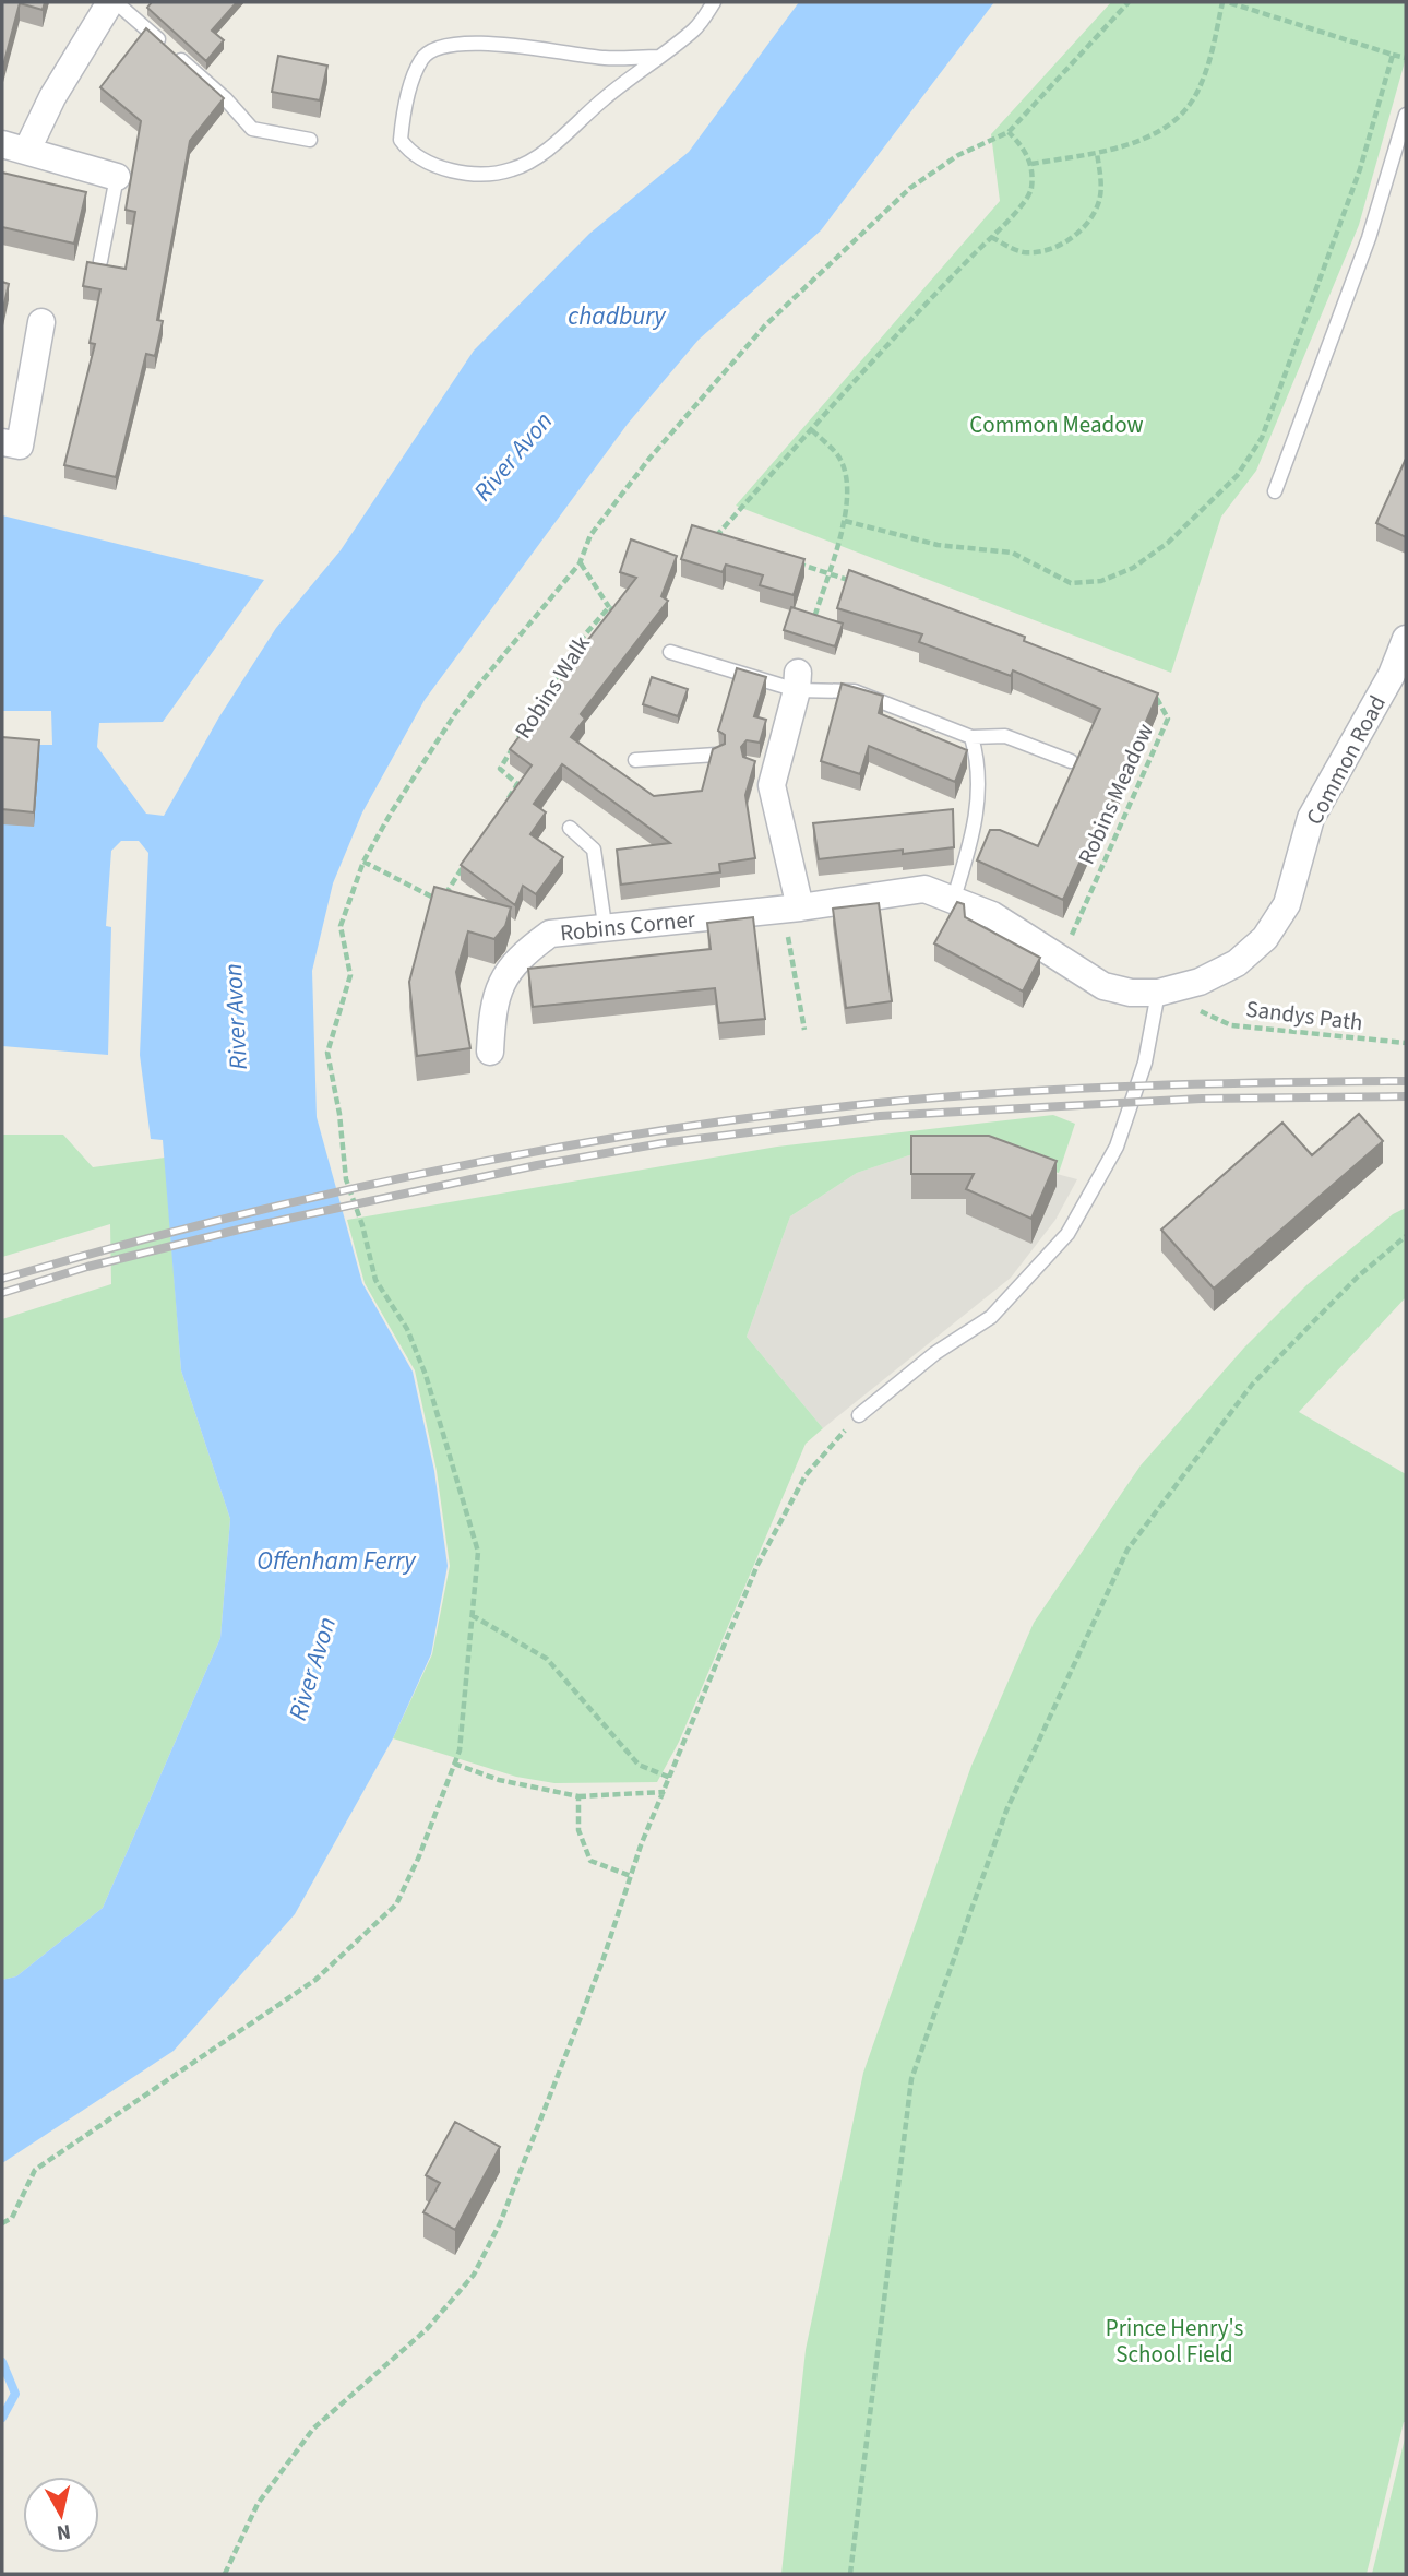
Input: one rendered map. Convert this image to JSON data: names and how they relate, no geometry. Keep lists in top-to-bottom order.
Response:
{
  "streets": {
    "street": ["Common Road", "Robins Corner"],
    "path": ["Robins Walk", "Robins Meadow", "Sandys Path"]
  },
  "crossings": [
    ["Common Road", "Robins Corner"],
    ["Common Road", "Sandys Path"],
    ["Robins Meadow", "Robins Corner"],
    ["Robins Corner", "Sandys Path"]
  ],
  "water": ["chadbury", "River Avon", "Offenham Ferry"],
  "parks": ["Common Meadow", "Prince Henry's School Field"],
  "north": "bottom"
}
